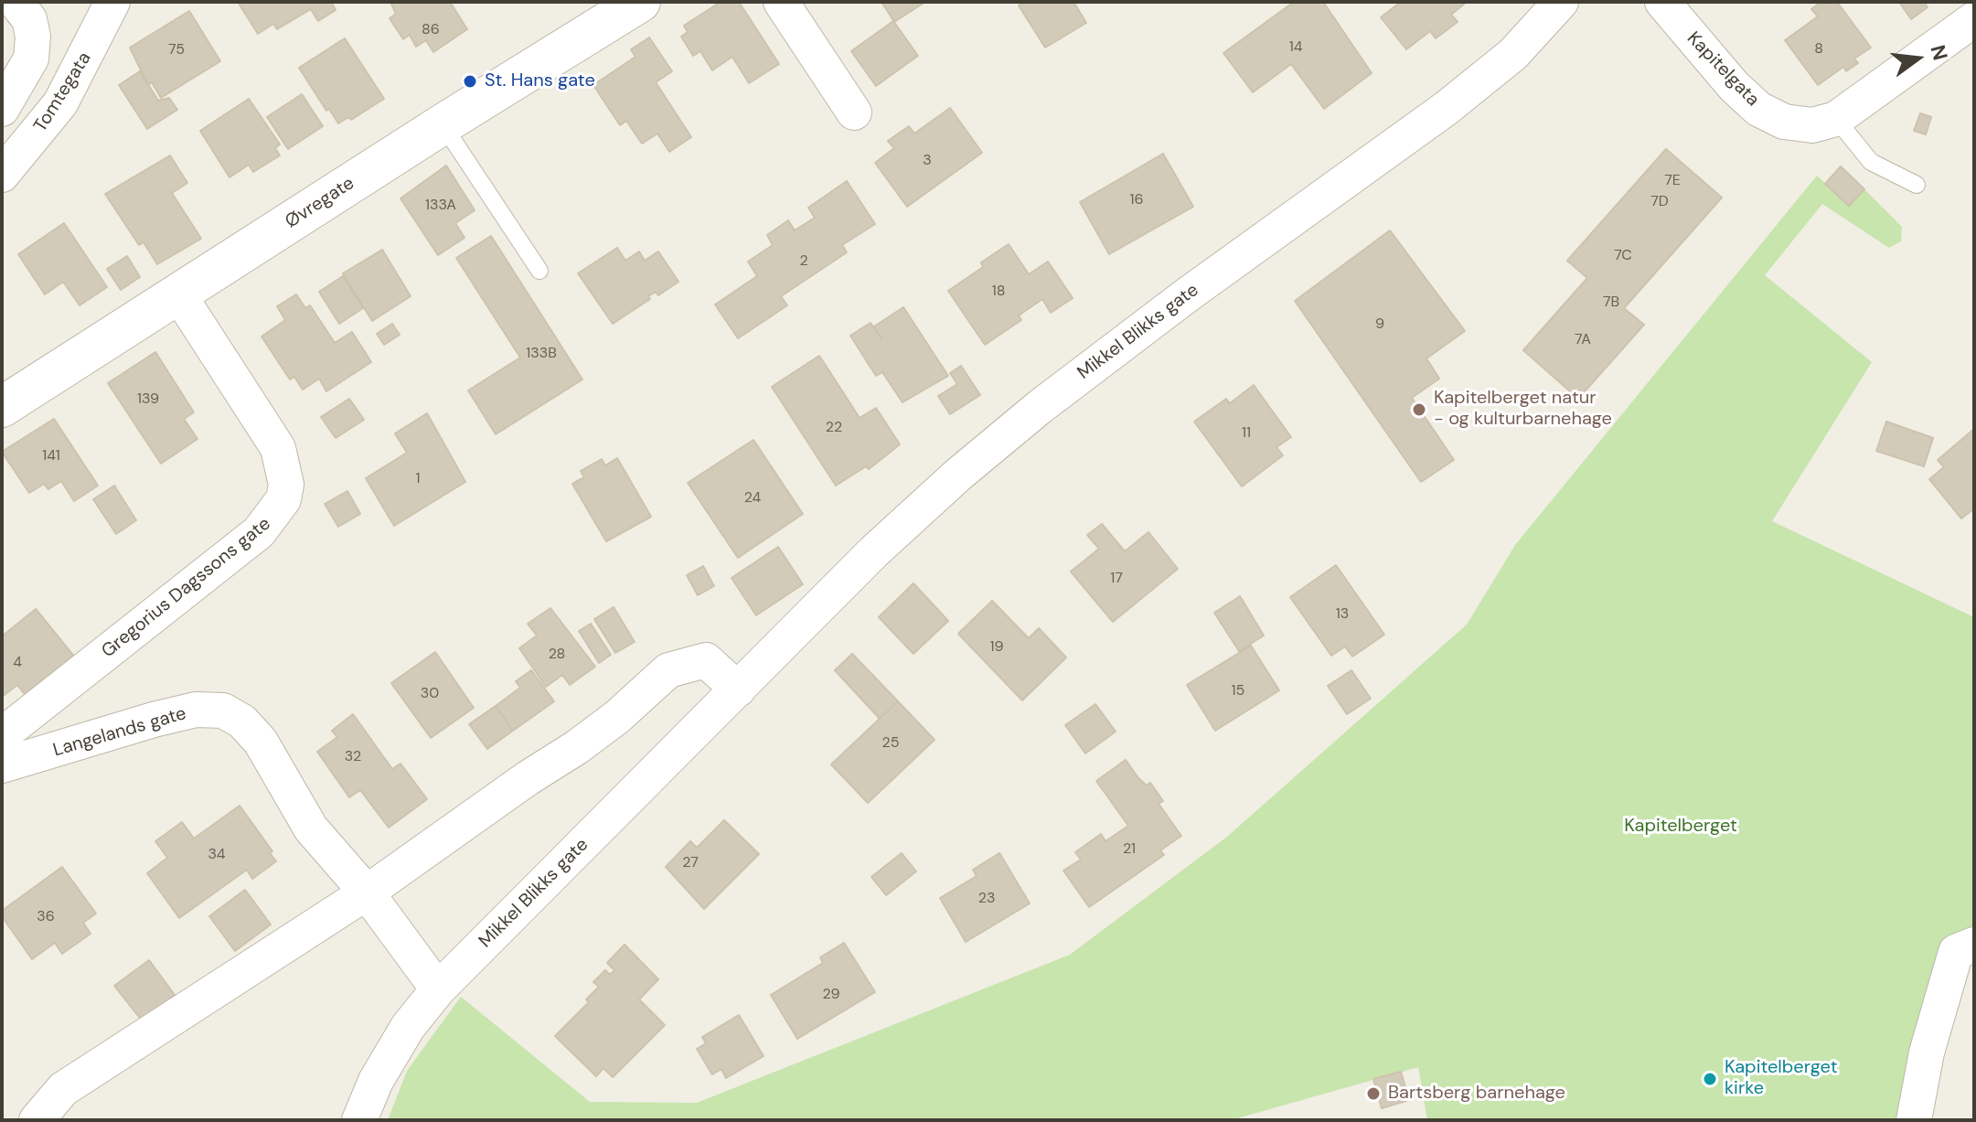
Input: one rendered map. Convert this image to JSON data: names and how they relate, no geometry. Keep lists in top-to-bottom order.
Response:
{
  "streets": {
    "street": [
      "Kapitelgata",
      "Tomtegata",
      "Øvregate",
      "Mikkel Blikks gate",
      "Gregorius Dagssons gate",
      "Langelands gate"
    ]
  },
  "crossings": [
    ["Øvregate", "Gregorius Dagssons gate"],
    ["Mikkel Blikks gate", "Langelands gate"]
  ],
  "parks": ["Kapitelberget"],
  "places": [
    "St. Hans gate",
    "Kapitelberget natur - og kulturbarnehage",
    "Kapitelberget kirke",
    "Bartsberg barnehage"
  ],
  "house_numbers": [
    "86",
    "14",
    "8",
    "75",
    "3",
    "7E",
    "16",
    "7D",
    "133A",
    "7C",
    "2",
    "18",
    "7B",
    "9",
    "7A",
    "133B",
    "139",
    "22",
    "11",
    "141",
    "1",
    "24",
    "17",
    "13",
    "19",
    "28",
    "4",
    "15",
    "30",
    "25",
    "32",
    "21",
    "34",
    "27",
    "23",
    "36",
    "29"
  ],
  "north": "right"
}
